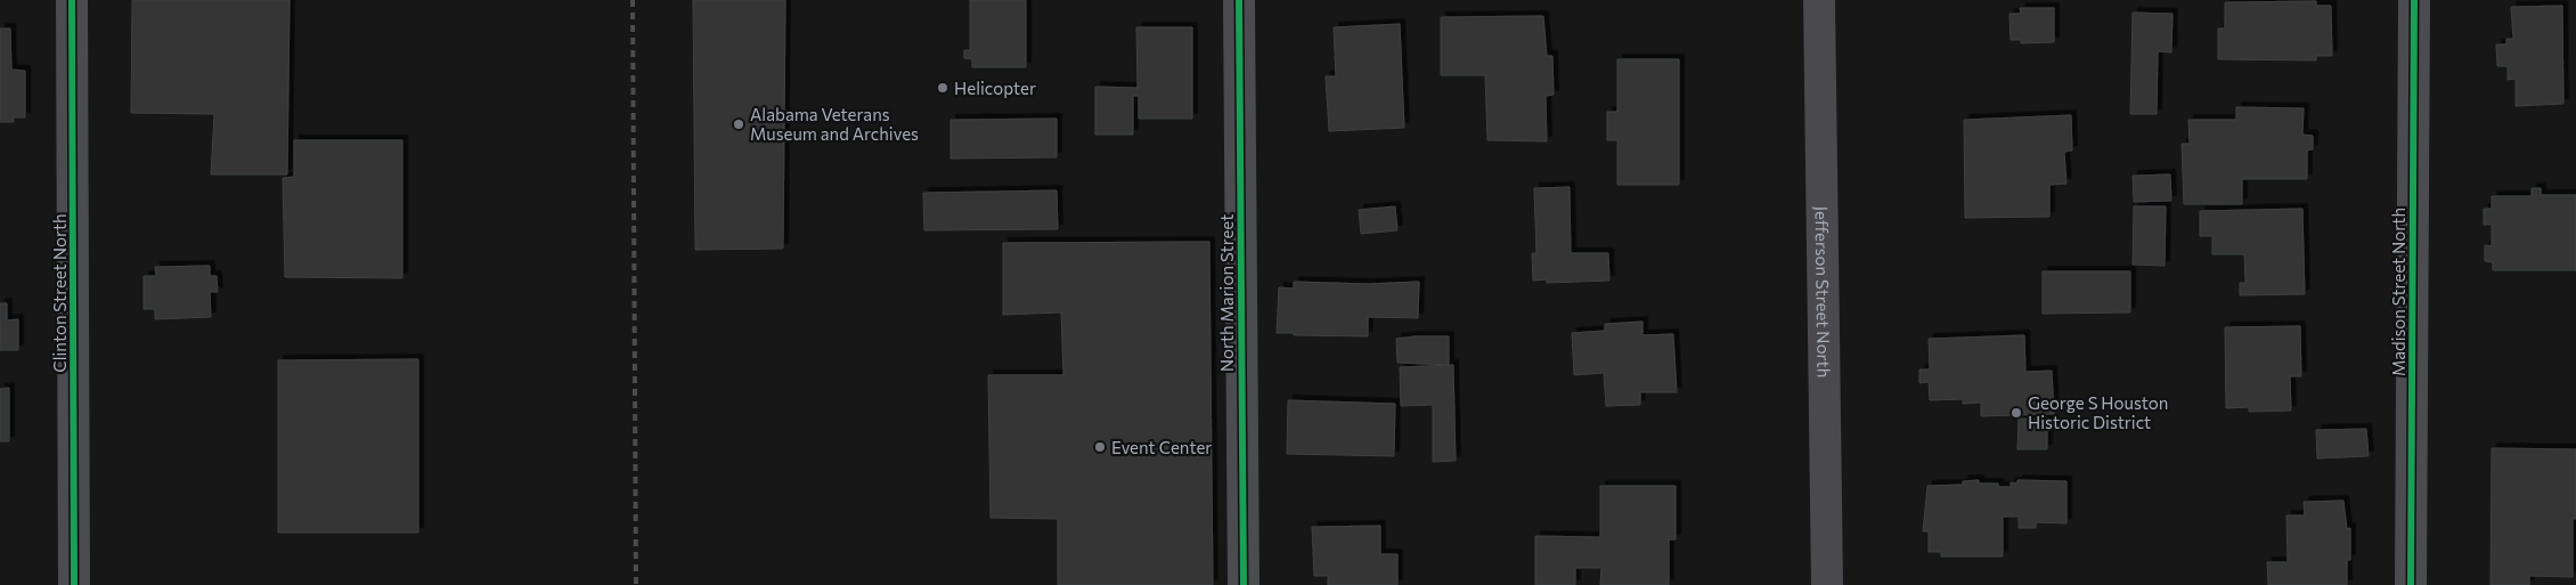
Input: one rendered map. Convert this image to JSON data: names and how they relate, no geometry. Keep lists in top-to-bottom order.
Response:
{
  "streets": {
    "main road": ["Jefferson Street North"],
    "street": ["Madison Street North", "Clinton Street North", "North Marion Street"]
  },
  "places": [
    "Helicopter",
    "Alabama Veterans Museum and Archives",
    "George S Houston Historic District",
    "Event Center"
  ]
}
